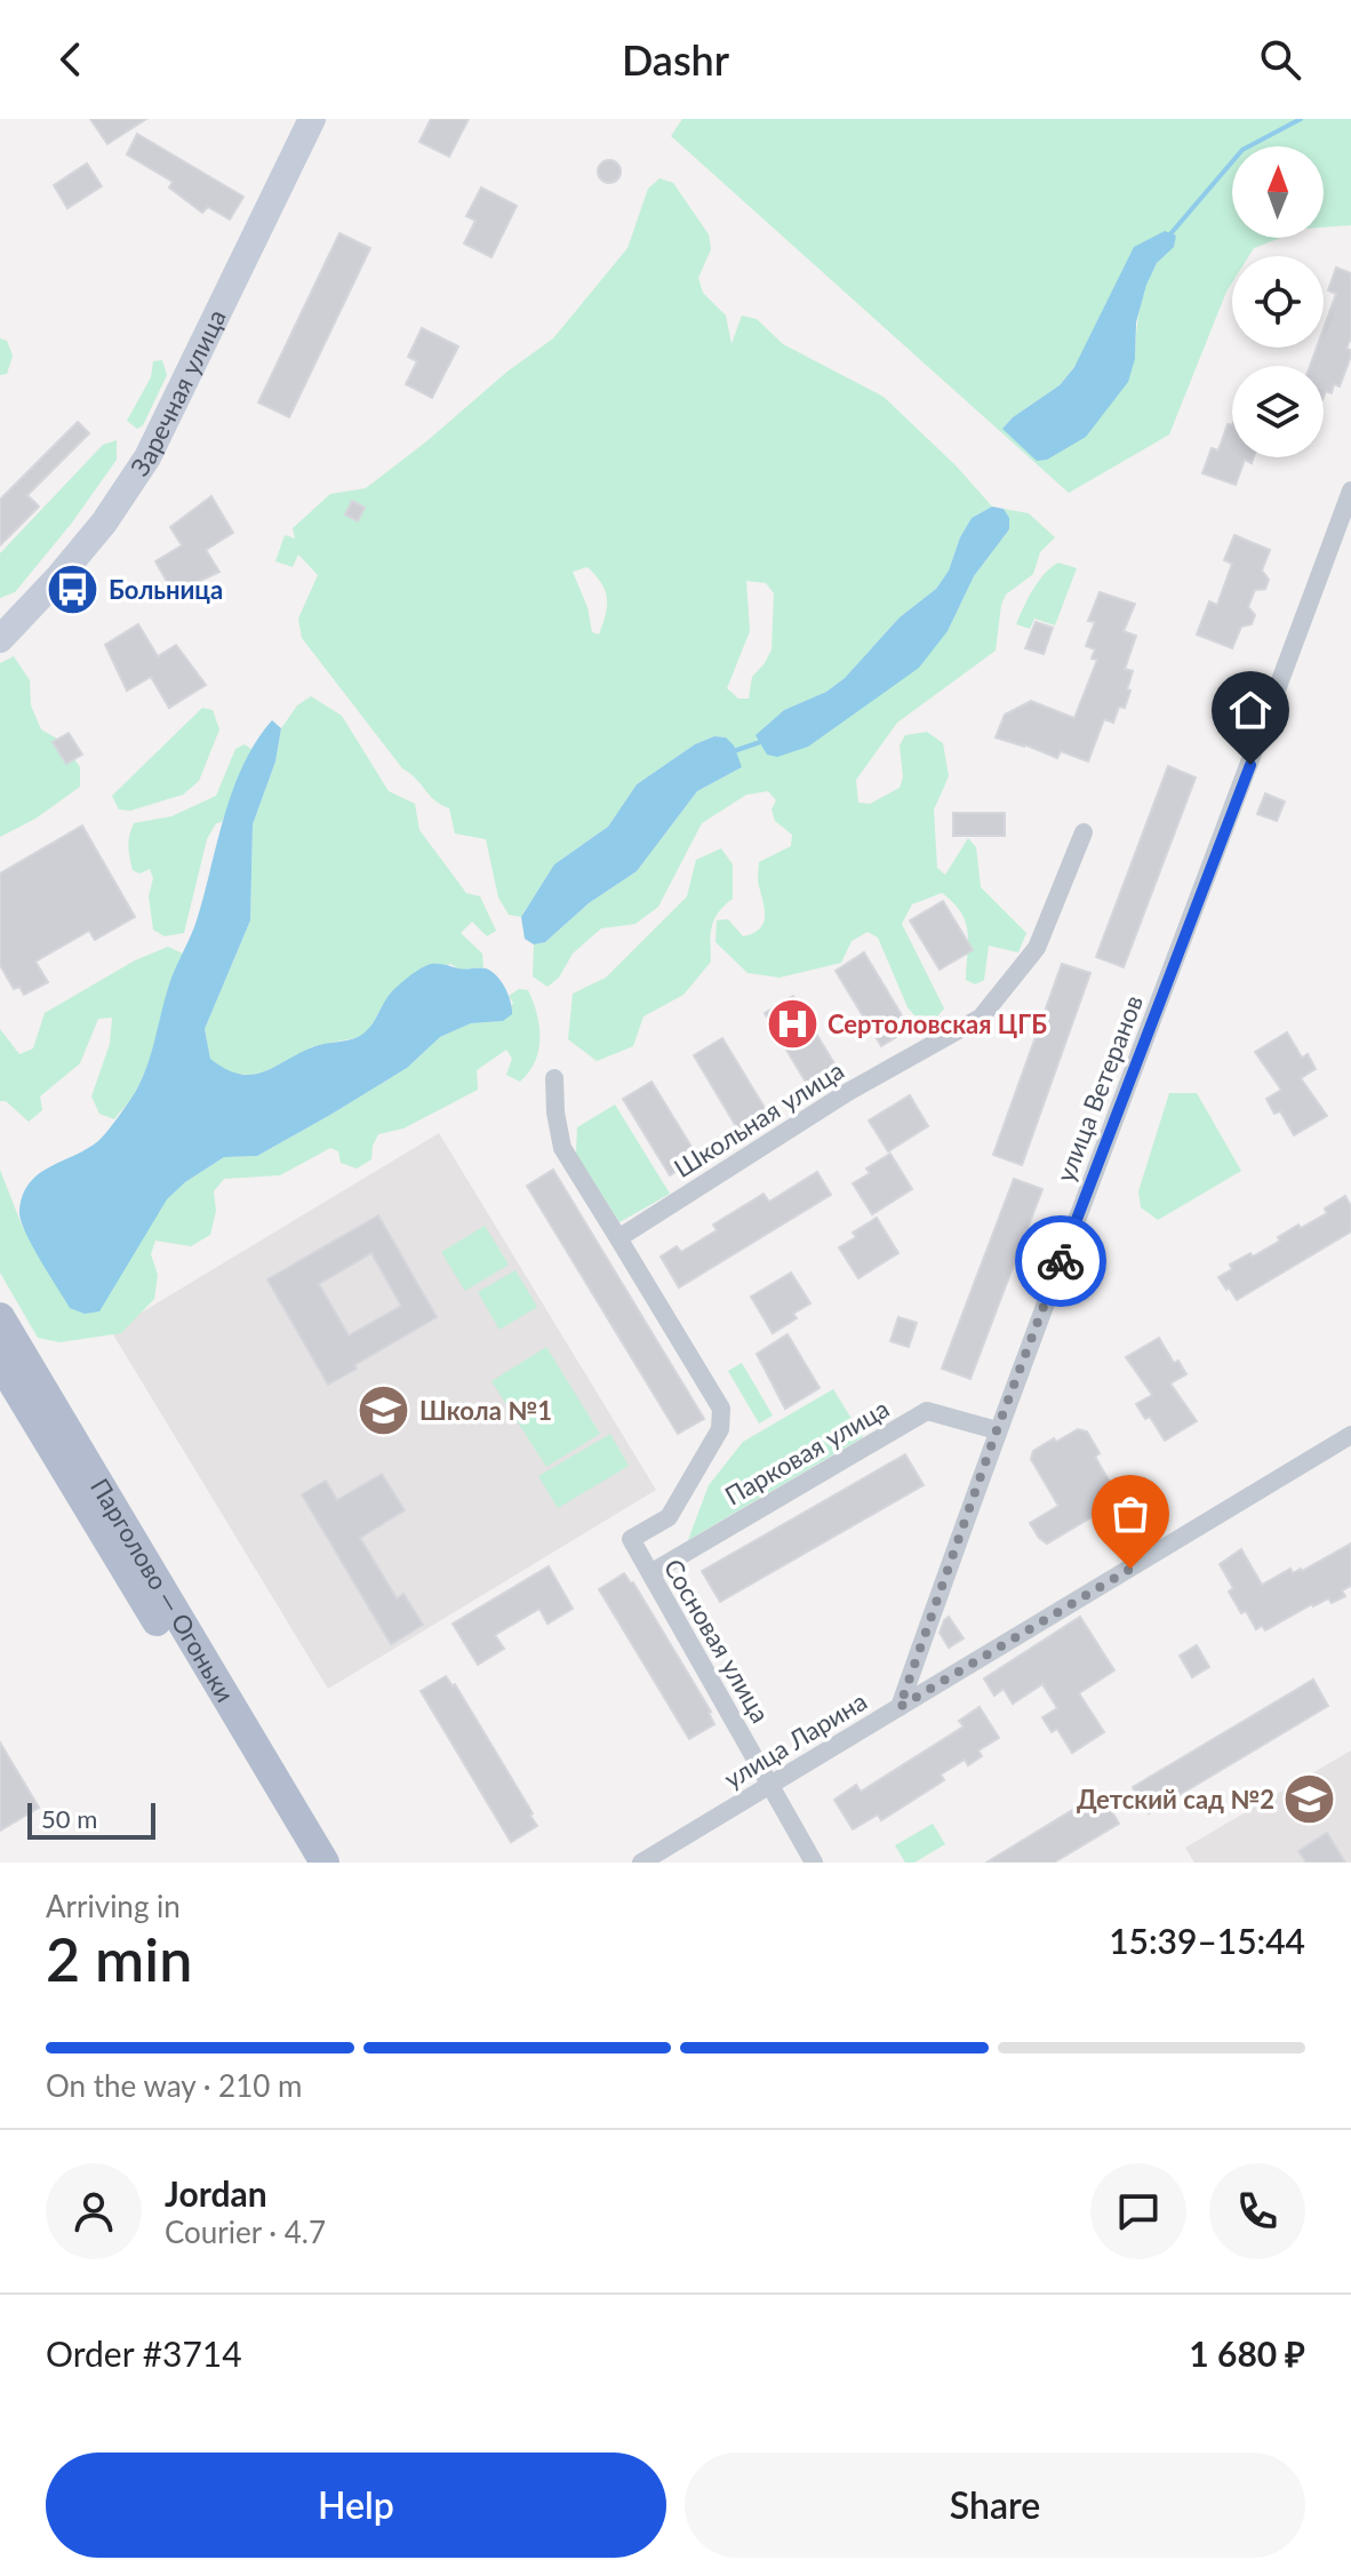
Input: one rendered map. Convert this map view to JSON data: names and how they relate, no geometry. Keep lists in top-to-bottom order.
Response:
{
  "streets": {
    "main road": ["Заречная улица", "Парголово — Огоньки"],
    "street": [
      "улица Ветеранов",
      "Школьная улица",
      "Парковая улица",
      "Сосновая улица",
      "улица Ларина"
    ]
  },
  "crossings": [
    ["улица Ветеранов", "Парковая улица"],
    ["улица Ветеранов", "улица Ларина"],
    ["Школьная улица", "Сосновая улица"],
    ["Парковая улица", "Сосновая улица"],
    ["Сосновая улица", "улица Ларина"]
  ],
  "places": {
    "bus stop": ["Больница"],
    "hospital": ["Сертоловская ЦГБ"],
    "school or university": ["Школа №1", "Детский сад №2"]
  },
  "scale_bar": "50 m",
  "north": "top",
  "page": {
    "header": "Dashr",
    "scale": "50 m",
    "heading": ["2 min", "Arriving in", "15:39–15:44"],
    "panel": [
      "Jordan",
      "Courier · 4.7",
      "Order #3714",
      "1 680 ₽"
    ],
    "bar": "On the way · 210 m",
    "buttons": ["Help", "Share"]
  }
}
